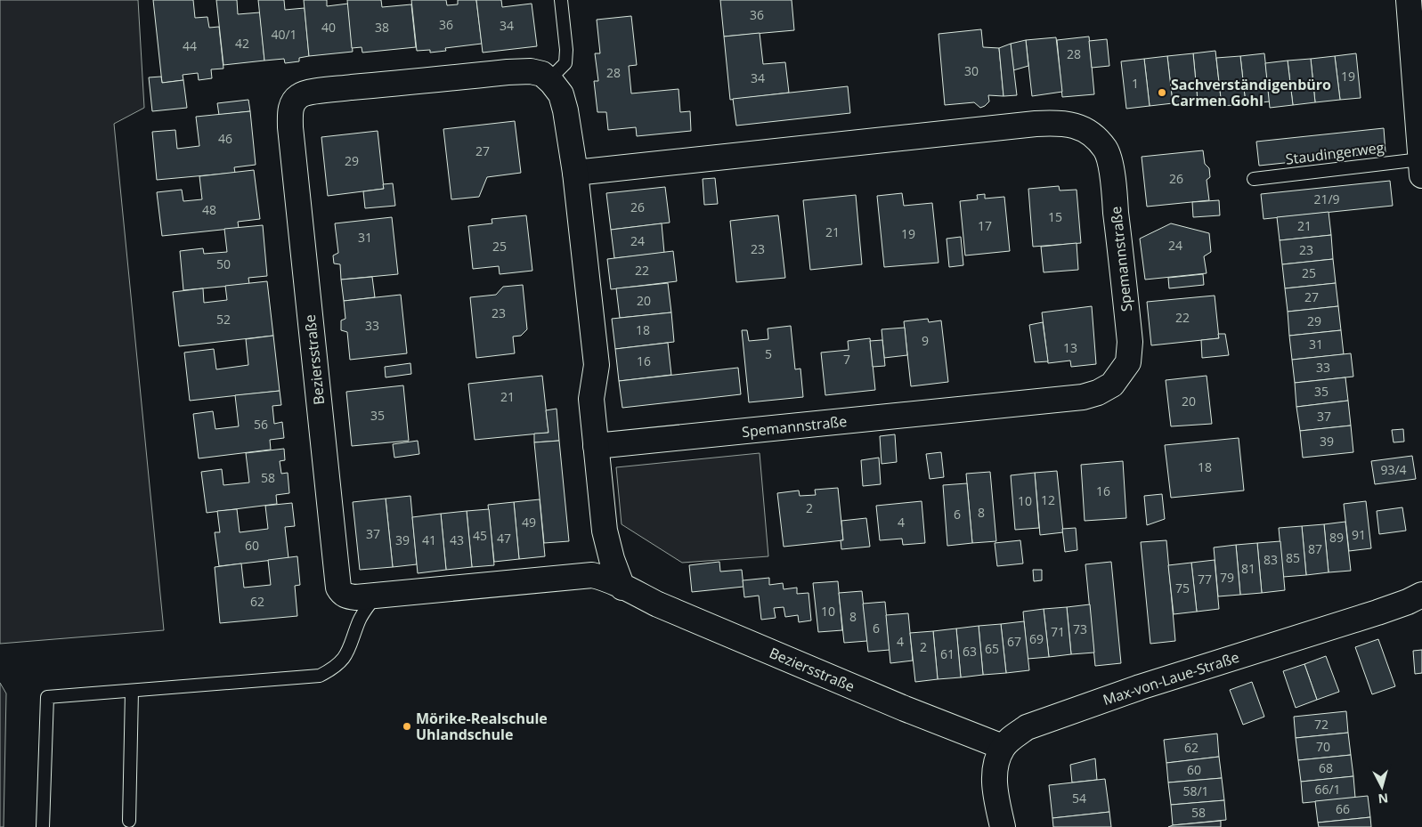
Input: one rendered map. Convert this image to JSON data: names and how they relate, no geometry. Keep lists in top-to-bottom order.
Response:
{
  "streets": {
    "street": ["Spemannstraße", "Beziersstraße", "Max-von-Laue-Straße"],
    "lane": ["Staudingerweg"]
  },
  "crossings": [
    ["Spemannstraße", "Beziersstraße"],
    ["Beziersstraße", "Max-von-Laue-Straße"]
  ],
  "places": ["Sachverständigenbüro Carmen Gohl", "Mörike-Realschule Uhlandschule"],
  "house_numbers": [
    "36",
    "36",
    "34",
    "40",
    "38",
    "40/1",
    "42",
    "44",
    "28",
    "30",
    "28",
    "19",
    "34",
    "1",
    "46",
    "27",
    "29",
    "26",
    "21/9",
    "26",
    "48",
    "15",
    "17",
    "21",
    "21",
    "19",
    "31",
    "24",
    "24",
    "25",
    "23",
    "23",
    "50",
    "22",
    "25",
    "27",
    "20",
    "23",
    "22",
    "52",
    "29",
    "33",
    "18",
    "9",
    "31",
    "13",
    "5",
    "7",
    "16",
    "33",
    "35",
    "21",
    "20",
    "35",
    "37",
    "56",
    "39",
    "18",
    "93/4",
    "58",
    "16",
    "12",
    "10",
    "2",
    "8",
    "6",
    "49",
    "4",
    "37",
    "91",
    "45",
    "89",
    "47",
    "39",
    "41",
    "43",
    "60",
    "87",
    "85",
    "83",
    "81",
    "79",
    "77",
    "75",
    "62",
    "10",
    "8",
    "6",
    "73",
    "71",
    "69",
    "4",
    "67",
    "2",
    "65",
    "63",
    "61",
    "72",
    "70",
    "62",
    "68",
    "60",
    "66/1",
    "58/1",
    "54",
    "66",
    "58"
  ],
  "north": "bottom"
}
